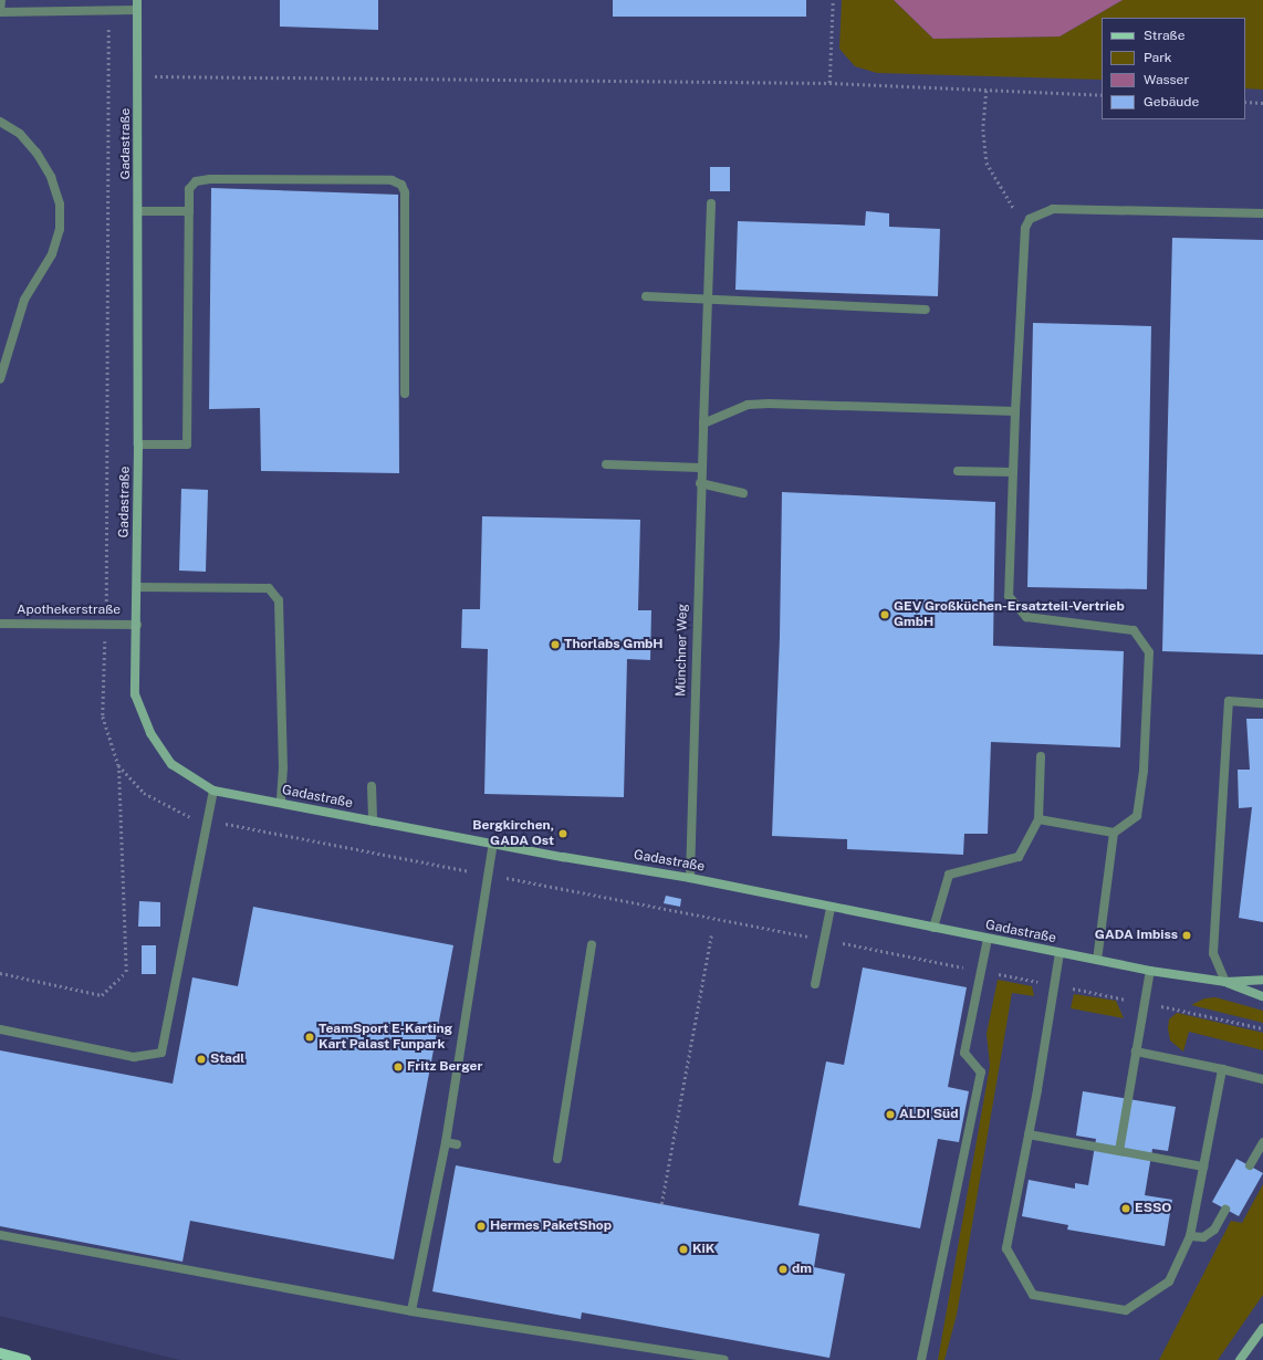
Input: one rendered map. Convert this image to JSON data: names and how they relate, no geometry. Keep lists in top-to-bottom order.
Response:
{
  "streets": {
    "street": ["Gadastraße", "Apothekerstraße", "Münchner Weg"]
  },
  "crossings": [
    ["Gadastraße", "Apothekerstraße"],
    ["Gadastraße", "Münchner Weg"]
  ],
  "places": [
    "GEV Großküchen-Ersatzteil-Vertrieb GmbH",
    "Thorlabs GmbH",
    "Bergkirchen, GADA Ost",
    "GADA Imbiss",
    "TeamSport E-Karting Kart Palast Funpark",
    "Stadl",
    "Fritz Berger",
    "ALDI Süd",
    "ESSO",
    "Hermes PaketShop",
    "KiK",
    "dm"
  ],
  "legend": [
    "Straße",
    "Park",
    "Wasser",
    "Gebäude"
  ]
}
